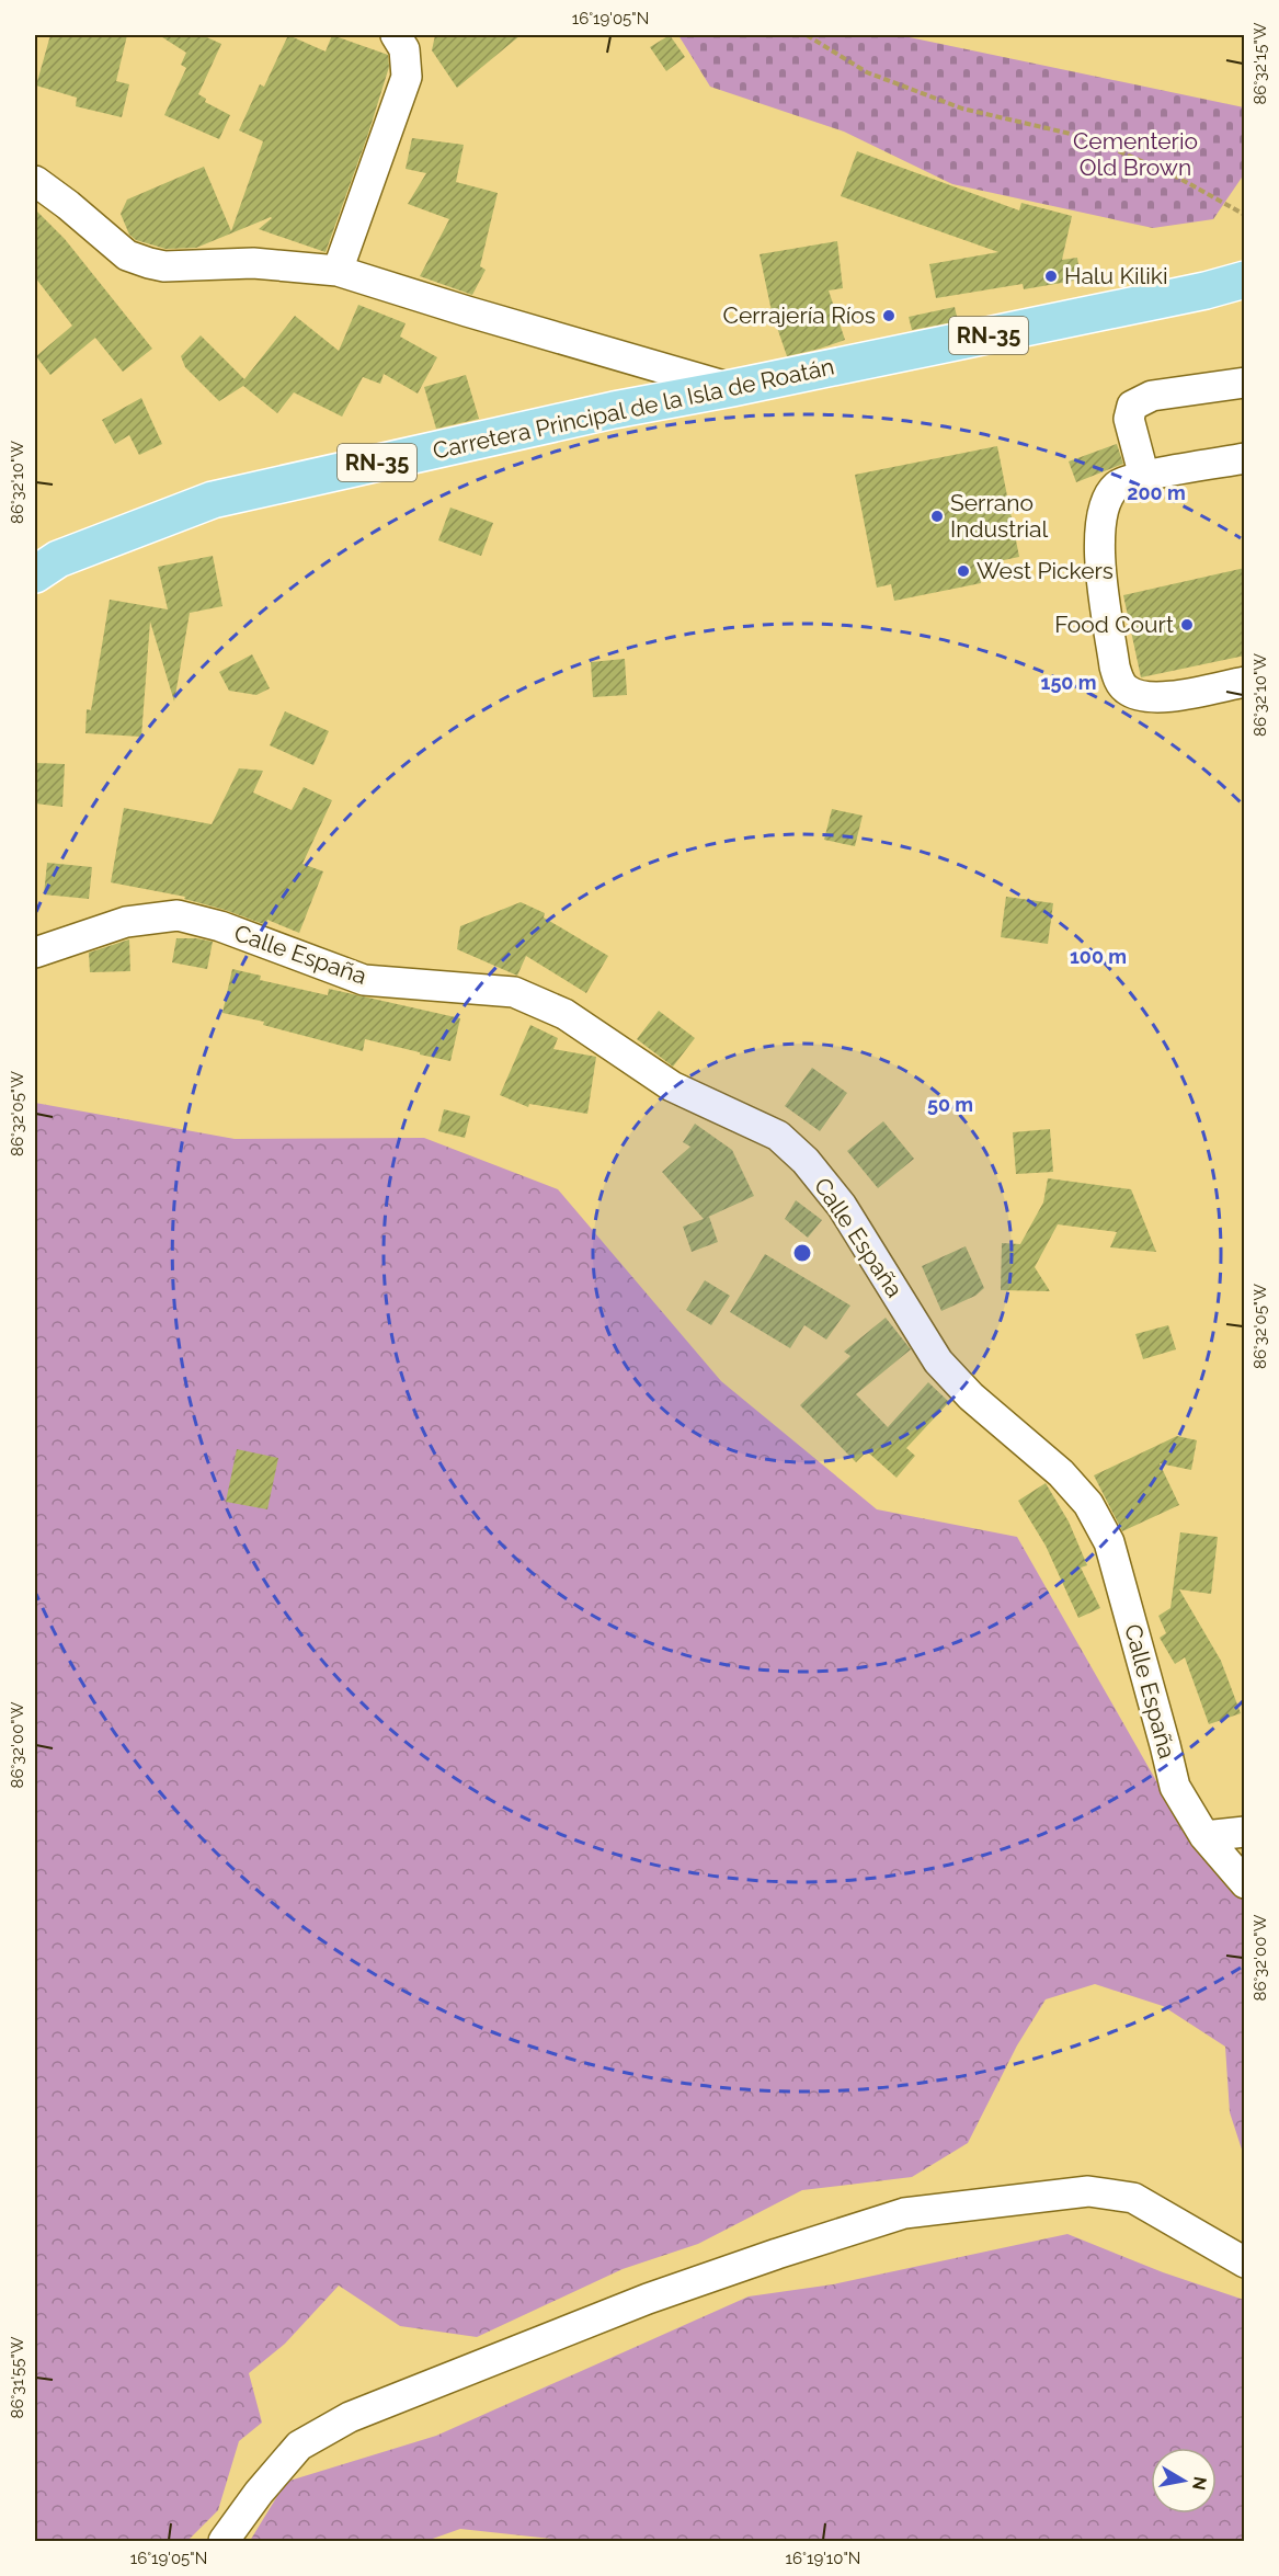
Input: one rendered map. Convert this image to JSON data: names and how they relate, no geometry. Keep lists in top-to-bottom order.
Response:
{
  "streets": {
    "main road": ["RN-35", "Carretera Principal de la Isla de Roatán"],
    "street": ["Calle España"]
  },
  "parks": ["Cementerio Old Brown"],
  "places": [
    "Halu Kiliki",
    "Cerrajería Ríos",
    "Serrano Industrial",
    "West Pickers",
    "Food Court"
  ],
  "north": "right",
  "coordinates": [
    "16°19'05\"N",
    "86°32'15\"W",
    "86°32'10\"W",
    "86°32'05\"W",
    "86°32'00\"W",
    "86°31'55\"W",
    "16°19'10\"N"
  ],
  "rings": [
    "200 m",
    "150 m",
    "100 m",
    "50 m"
  ]
}
